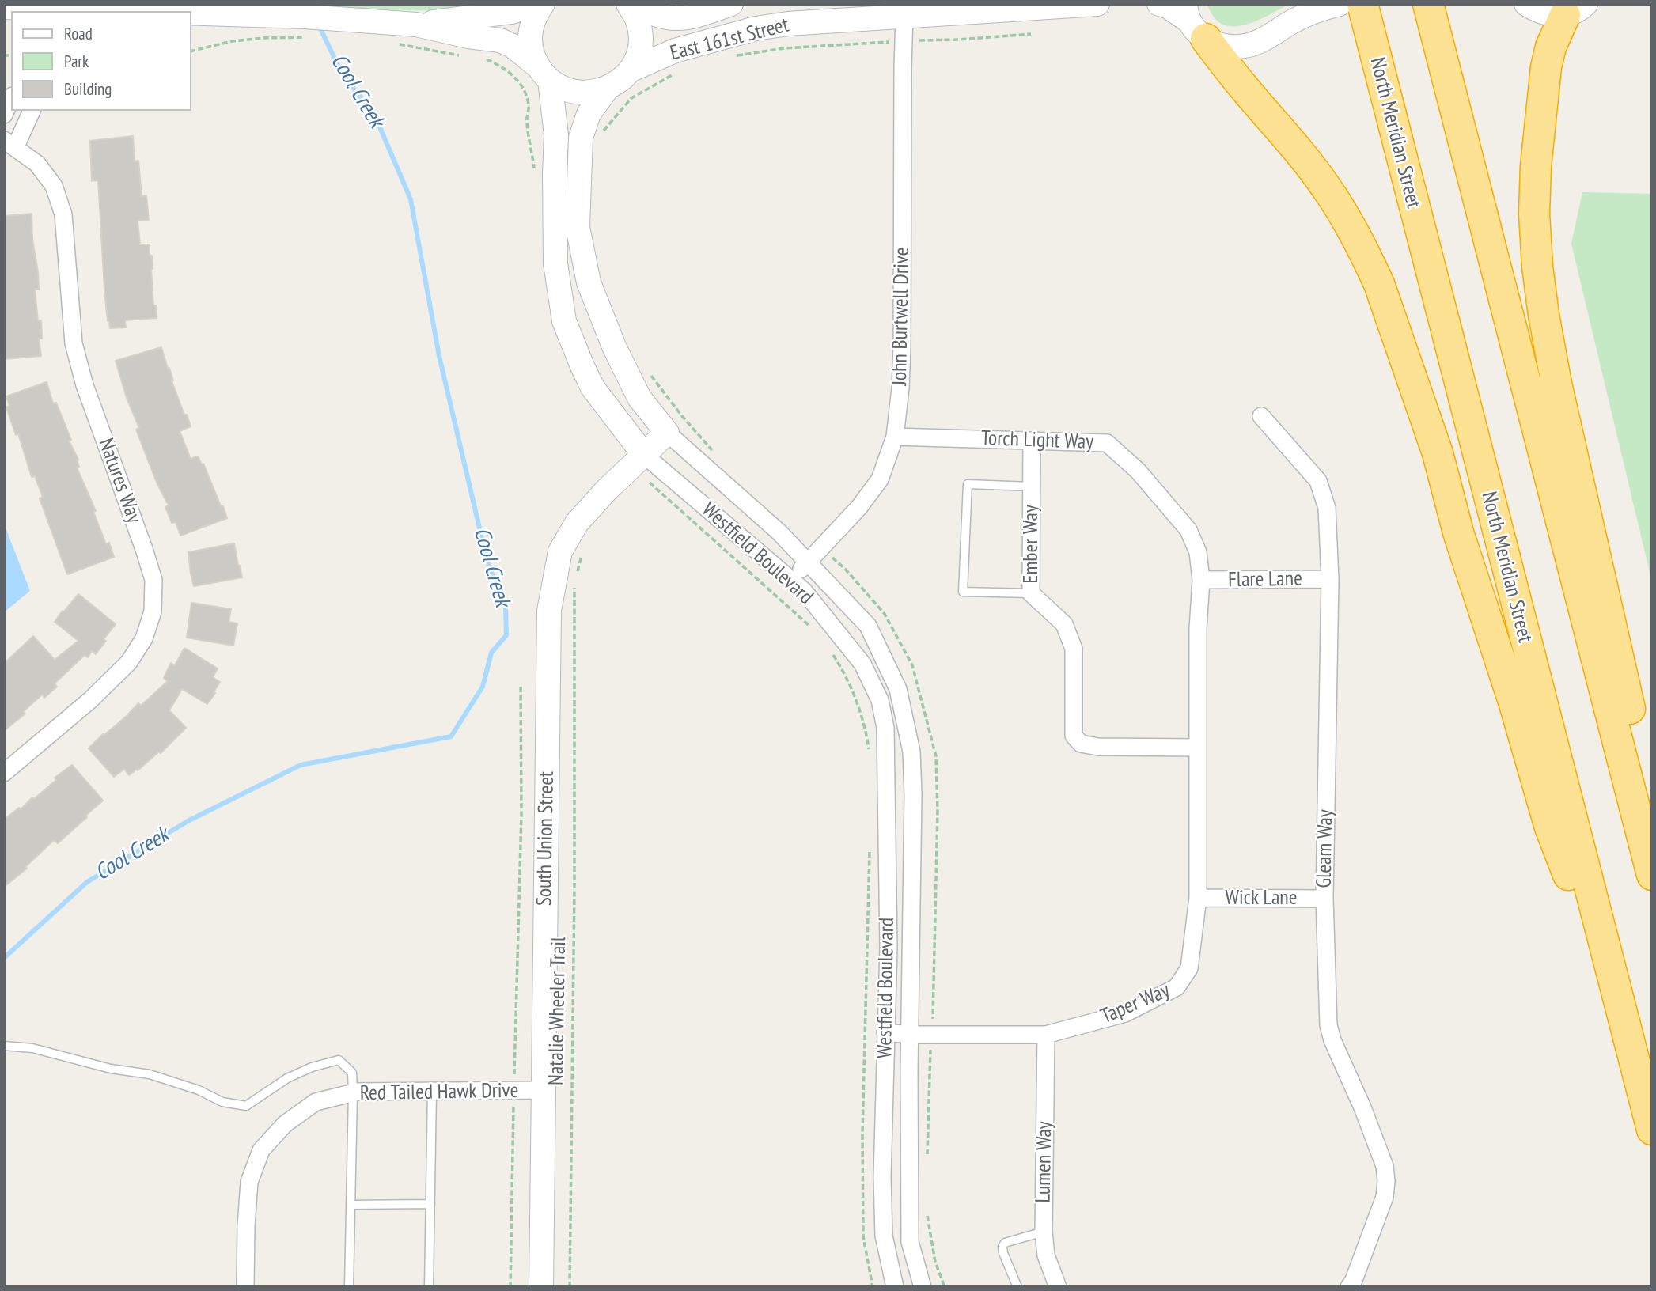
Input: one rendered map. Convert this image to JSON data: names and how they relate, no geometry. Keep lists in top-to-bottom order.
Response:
{
  "streets": {
    "highway": ["North Meridian Street"],
    "street": [
      "East 161st Street",
      "John Burtwell Drive",
      "Torch Light Way",
      "Natures Way",
      "Ember Way",
      "Westfield Boulevard",
      "Flare Lane",
      "South Union Street",
      "Gleam Way",
      "Wick Lane",
      "Taper Way",
      "Red Tailed Hawk Drive",
      "Lumen Way"
    ],
    "path": ["Natalie Wheeler Trail"]
  },
  "crossings": [
    ["East 161st Street", "John Burtwell Drive"],
    ["East 161st Street", "Westfield Boulevard"],
    ["John Burtwell Drive", "Torch Light Way"],
    ["John Burtwell Drive", "Westfield Boulevard"],
    ["Torch Light Way", "Ember Way"],
    ["Torch Light Way", "Flare Lane"],
    ["Torch Light Way", "Taper Way"],
    ["Ember Way", "Taper Way"],
    ["Westfield Boulevard", "South Union Street"],
    ["Westfield Boulevard", "Taper Way"],
    ["Flare Lane", "Gleam Way"],
    ["South Union Street", "Red Tailed Hawk Drive"],
    ["Gleam Way", "Wick Lane"],
    ["Wick Lane", "Taper Way"],
    ["Taper Way", "Lumen Way"]
  ],
  "water": ["Cool Creek"],
  "legend": ["Road", "Park", "Building"]
}
